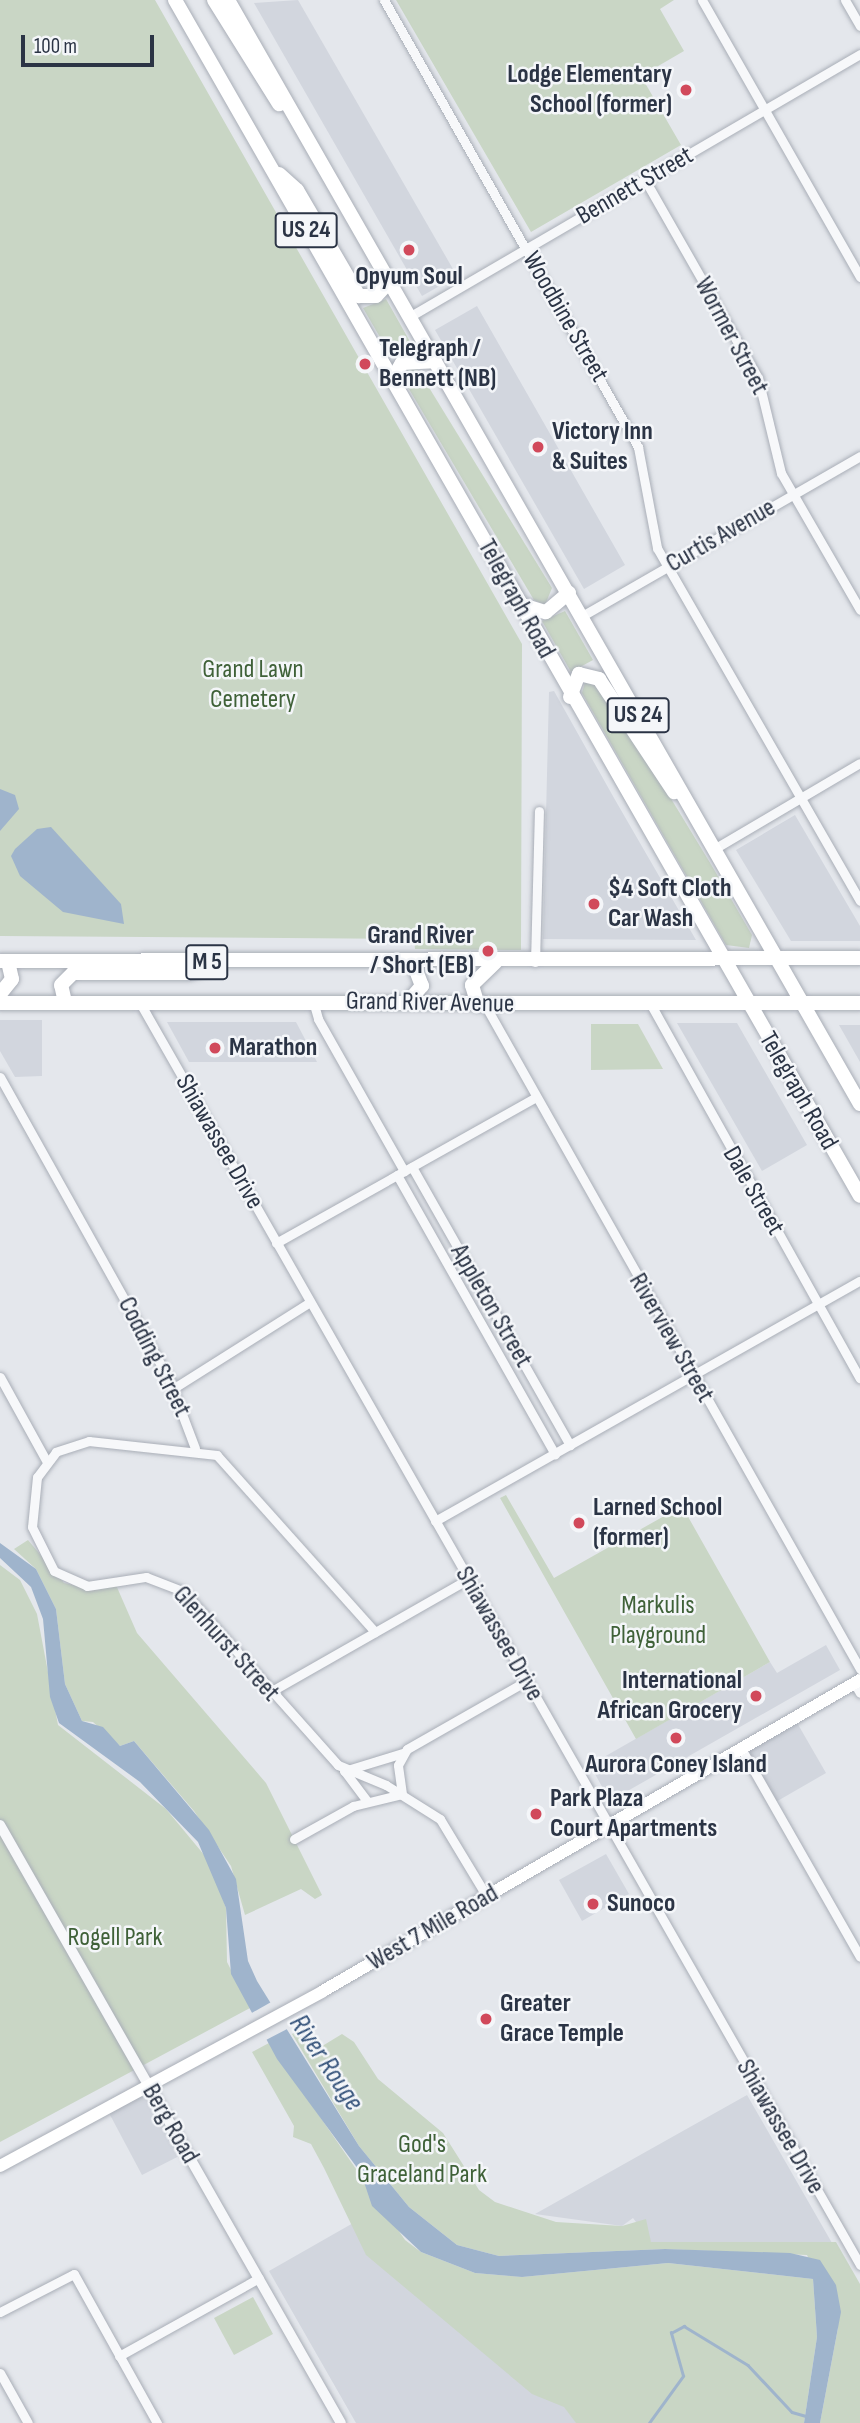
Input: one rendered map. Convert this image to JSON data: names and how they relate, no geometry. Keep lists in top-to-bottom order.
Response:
{
  "streets": {
    "main road": [
      "US 24",
      "Telegraph Road",
      "M 5",
      "Grand River Avenue",
      "West 7 Mile Road"
    ],
    "street": [
      "Bennett Street",
      "Woodbine Street",
      "Wormer Street",
      "Curtis Avenue",
      "Shiawassee Drive",
      "Dale Street",
      "Appleton Street",
      "Riverview Street",
      "Codding Street",
      "Glenhurst Street",
      "Berg Road"
    ]
  },
  "crossings": [
    ["Bennett Street", "Woodbine Street"],
    ["Bennett Street", "Wormer Street"],
    ["Bennett Street", "Telegraph Road"],
    ["Woodbine Street", "Curtis Avenue"],
    ["Wormer Street", "Curtis Avenue"],
    ["Curtis Avenue", "Telegraph Road"],
    ["Telegraph Road", "Grand River Avenue"],
    ["Grand River Avenue", "Shiawassee Drive"],
    ["Grand River Avenue", "Dale Street"],
    ["Grand River Avenue", "Appleton Street"],
    ["Grand River Avenue", "Riverview Street"],
    ["Shiawassee Drive", "West 7 Mile Road"],
    ["Glenhurst Street", "West 7 Mile Road"],
    ["West 7 Mile Road", "Berg Road"]
  ],
  "water": ["River Rouge"],
  "parks": [
    "Grand Lawn Cemetery",
    "Markulis Playground",
    "Rogell Park",
    "God's Graceland Park"
  ],
  "places": [
    "Lodge Elementary School (former)",
    "Opyum Soul",
    "Telegraph / Bennett (NB)",
    "Victory Inn & Suites",
    "$4 Soft Cloth Car Wash",
    "Grand River / Short (EB)",
    "Marathon",
    "Larned School (former)",
    "International African Grocery",
    "Aurora Coney Island",
    "Park Plaza Court Apartments",
    "Sunoco",
    "Greater Grace Temple"
  ],
  "scale_bar": "100 m"
}
